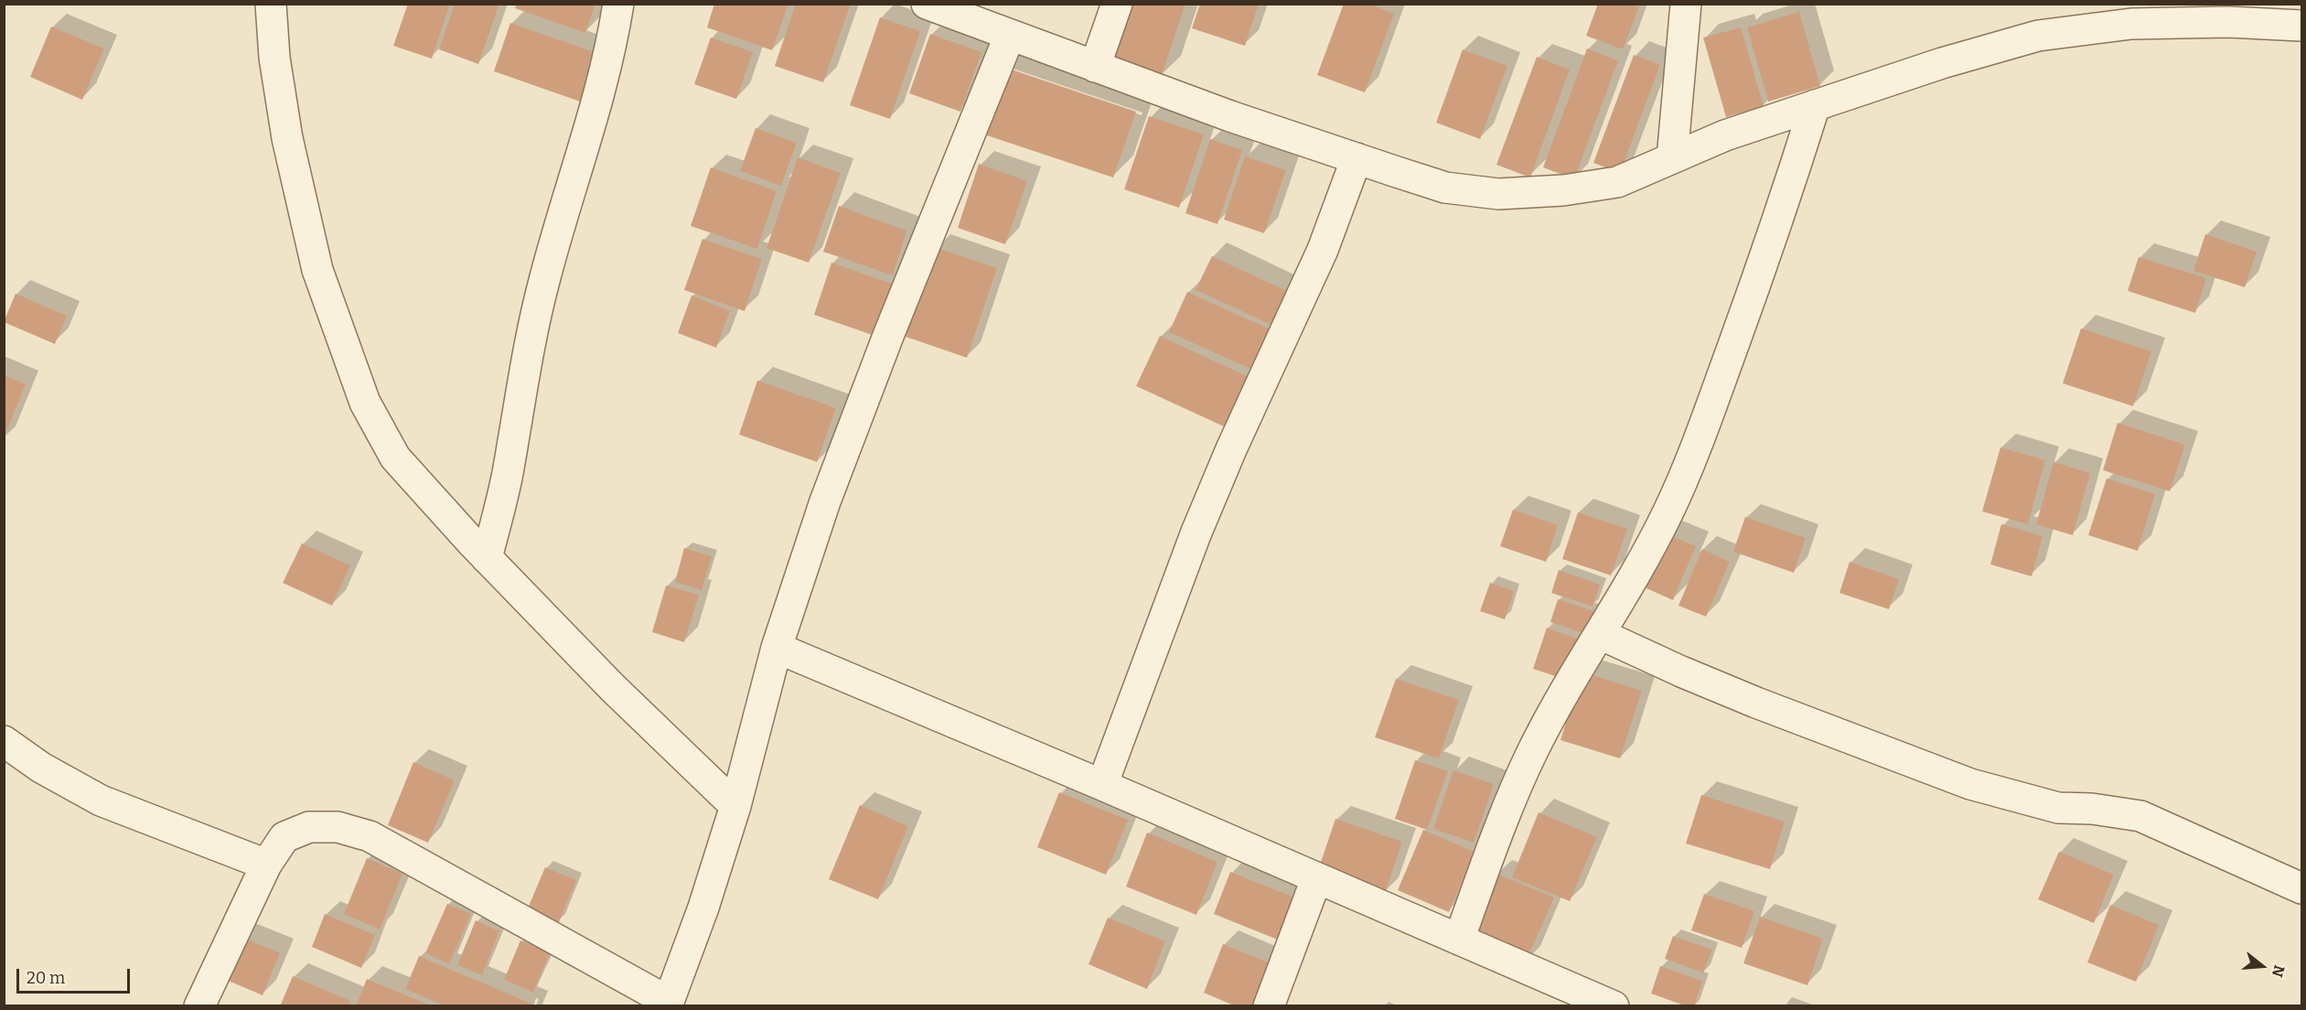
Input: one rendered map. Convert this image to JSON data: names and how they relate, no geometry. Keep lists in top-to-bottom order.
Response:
{
  "scale_bar": "20 m",
  "north": "right"
}
